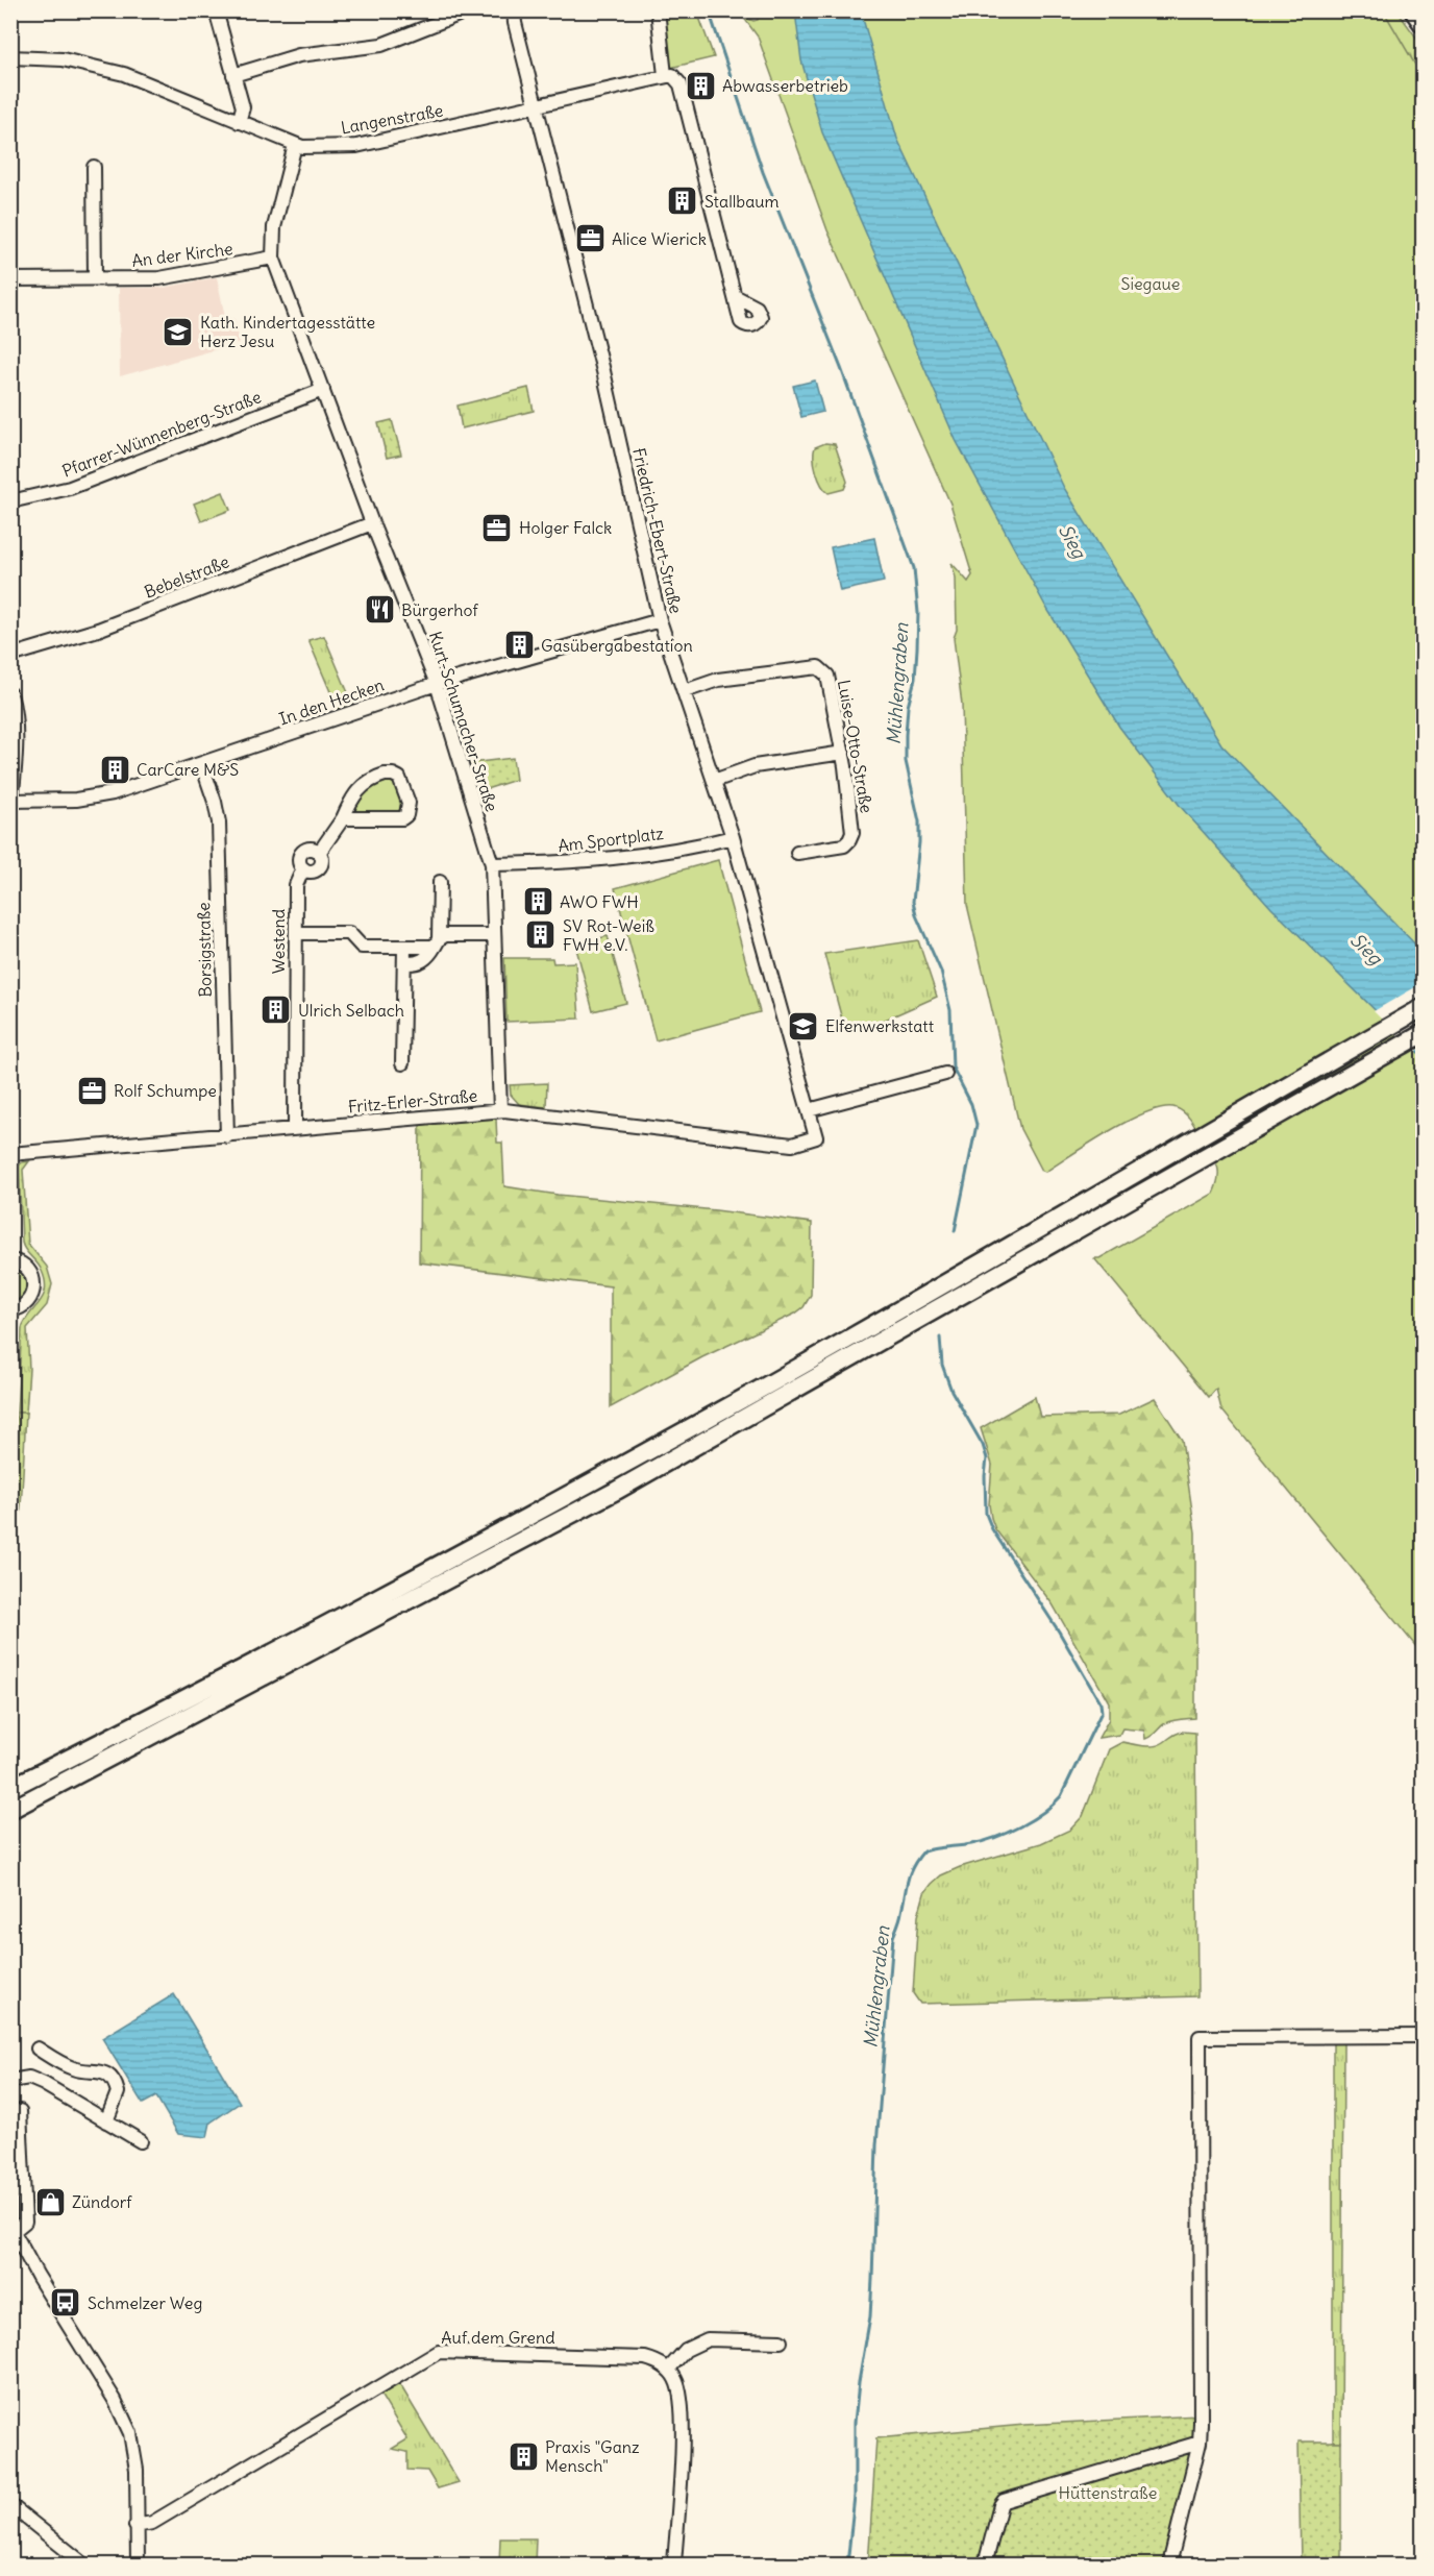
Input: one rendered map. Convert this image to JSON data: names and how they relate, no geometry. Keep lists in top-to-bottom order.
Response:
{
  "streets": {
    "street": [
      "Langenstraße",
      "An der Kirche",
      "Pfarrer-Wünnenberg-Straße",
      "Friedrich-Ebert-Straße",
      "Bebelstraße",
      "In den Hecken",
      "Kurt-Schumacher-Straße",
      "Luise-Otto-Straße",
      "Am Sportplatz",
      "Westend",
      "Borsigstraße",
      "Fritz-Erler-Straße",
      "Auf dem Grend"
    ]
  },
  "crossings": [
    ["Langenstraße", "Friedrich-Ebert-Straße"],
    ["Langenstraße", "Kurt-Schumacher-Straße"],
    ["An der Kirche", "Kurt-Schumacher-Straße"],
    ["Pfarrer-Wünnenberg-Straße", "Kurt-Schumacher-Straße"],
    ["Friedrich-Ebert-Straße", "In den Hecken"],
    ["Friedrich-Ebert-Straße", "Luise-Otto-Straße"],
    ["Friedrich-Ebert-Straße", "Am Sportplatz"],
    ["Friedrich-Ebert-Straße", "Fritz-Erler-Straße"],
    ["Bebelstraße", "Kurt-Schumacher-Straße"],
    ["In den Hecken", "Kurt-Schumacher-Straße"],
    ["In den Hecken", "Borsigstraße"],
    ["Kurt-Schumacher-Straße", "Am Sportplatz"],
    ["Kurt-Schumacher-Straße", "Fritz-Erler-Straße"],
    ["Westend", "Fritz-Erler-Straße"],
    ["Borsigstraße", "Fritz-Erler-Straße"]
  ],
  "water": ["Sieg", "Mühlengraben"],
  "parks": ["Siegaue", "Hüttenstraße"],
  "places": {
    "building": [
      "Abwasserbetrieb",
      "Stallbaum",
      "Gasübergabestation",
      "CarCare M&S",
      "AWO FWH",
      "SV Rot-Weiß FWH e.V.",
      "Ulrich Selbach",
      "Praxis \"Ganz Mensch\""
    ],
    "office": ["Alice Wierick", "Holger Falck", "Rolf Schumpe"],
    "school or university": ["Kath. Kindertagesstätte Herz Jesu", "Elfenwerkstatt"],
    "restaurant": ["Bürgerhof"],
    "shop": ["Zündorf"],
    "bus stop": ["Schmelzer Weg"]
  }
}
